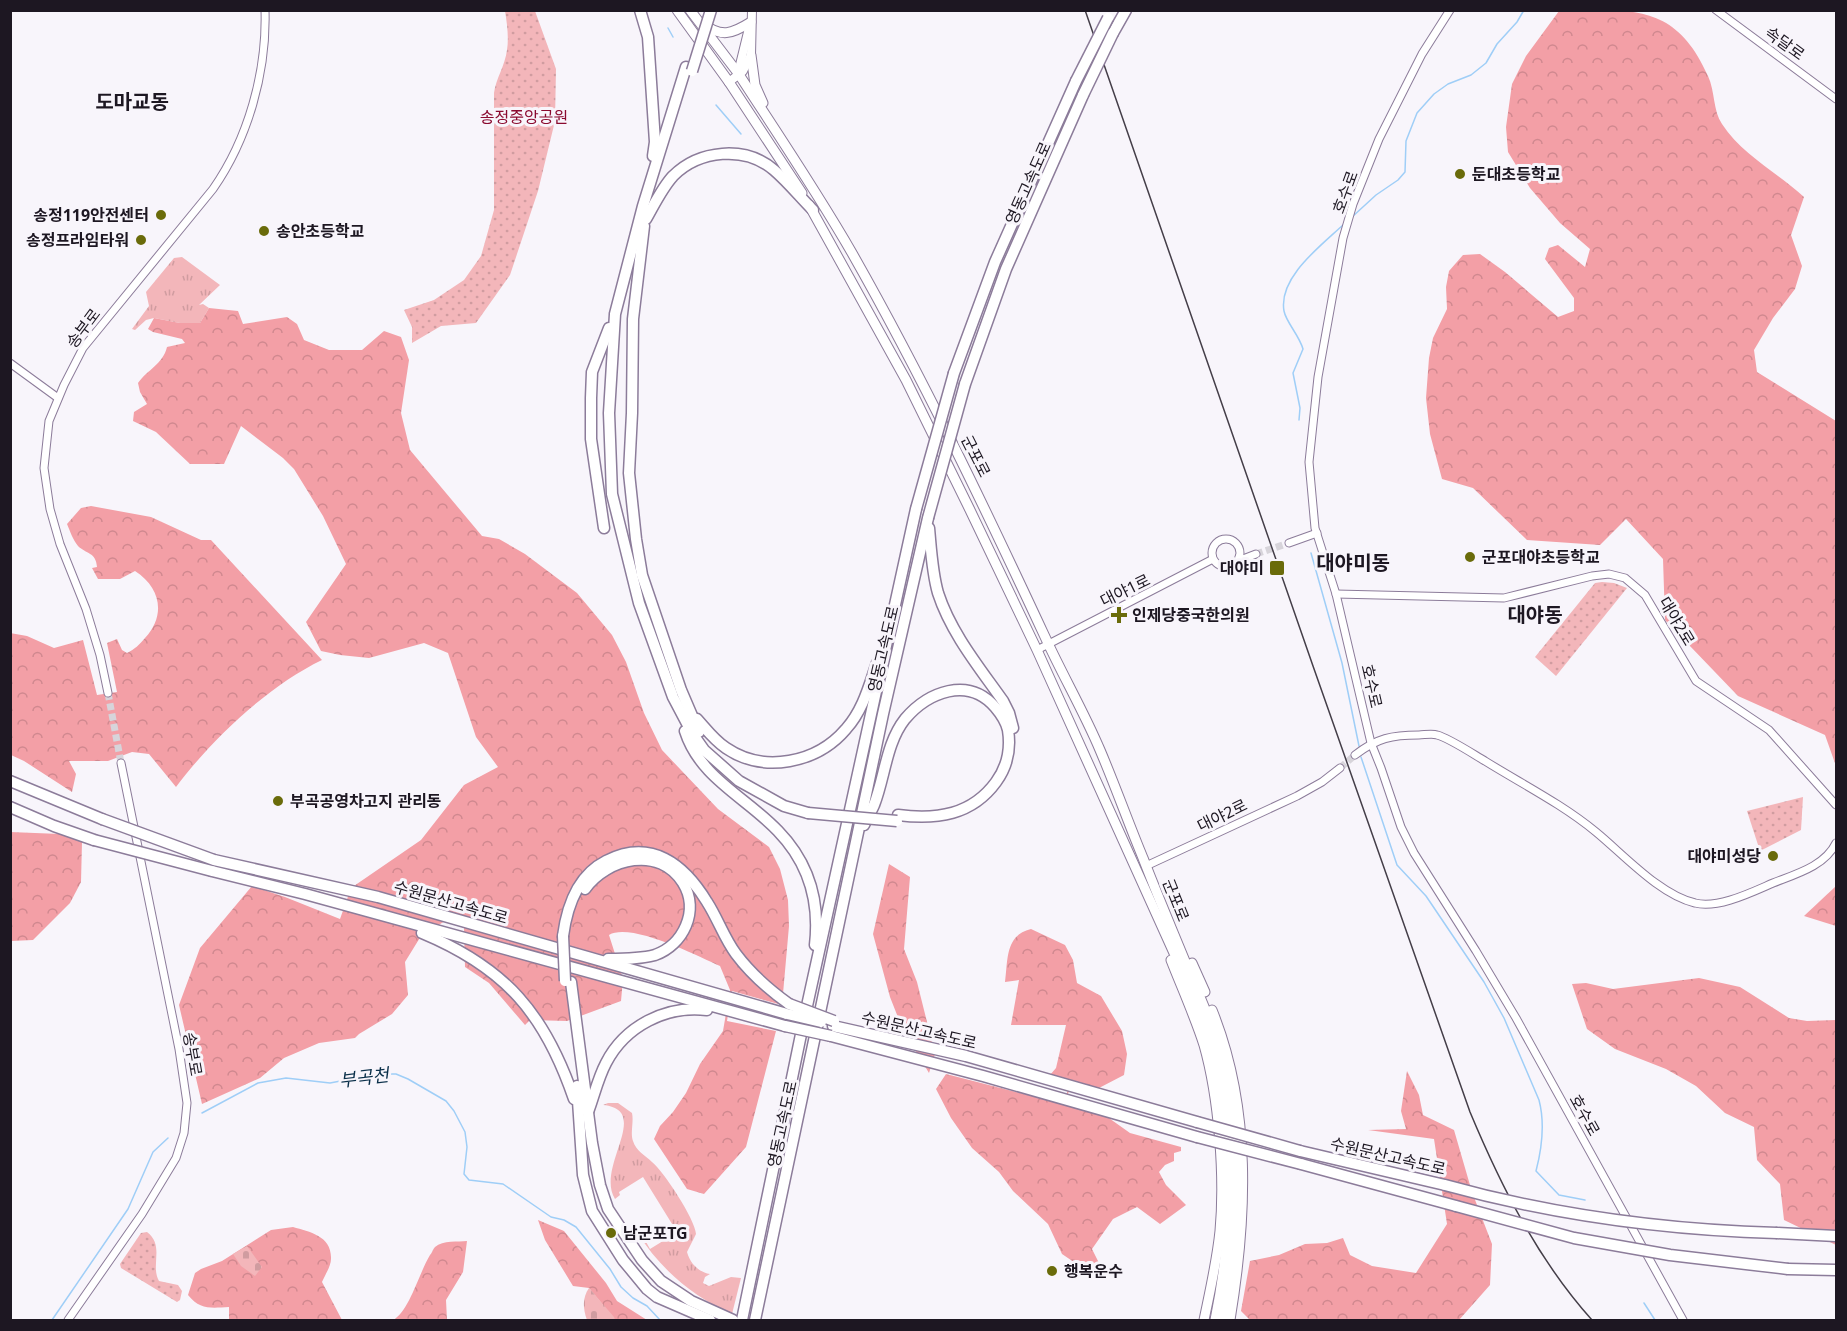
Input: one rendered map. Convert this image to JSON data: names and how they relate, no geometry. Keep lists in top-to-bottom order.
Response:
{
  "streets": {
    "highway": ["영동고속도로", "수원문산고속도로"],
    "main road": ["군포로"],
    "street": [
      "속달로",
      "호수로",
      "송부로",
      "대야1로",
      "대야2로"
    ]
  },
  "crossings": [
    ["호수로", "대야2로"],
    ["군포로", "대야1로"],
    ["군포로", "대야2로"]
  ],
  "districts": ["도마교동", "대야미동", "대야동"],
  "water": ["부곡천"],
  "parks": ["송정중앙공원"],
  "places": {
    "other": [
      "둔대초등학교",
      "송정119안전센터",
      "송안초등학교",
      "송정프라임타워",
      "군포대야초등학교",
      "부곡공영차고지 관리동",
      "대야미성당",
      "남군포TG",
      "행복운수"
    ],
    "transit": ["대야미"],
    "health": ["인제당중국한의원"]
  }
}
